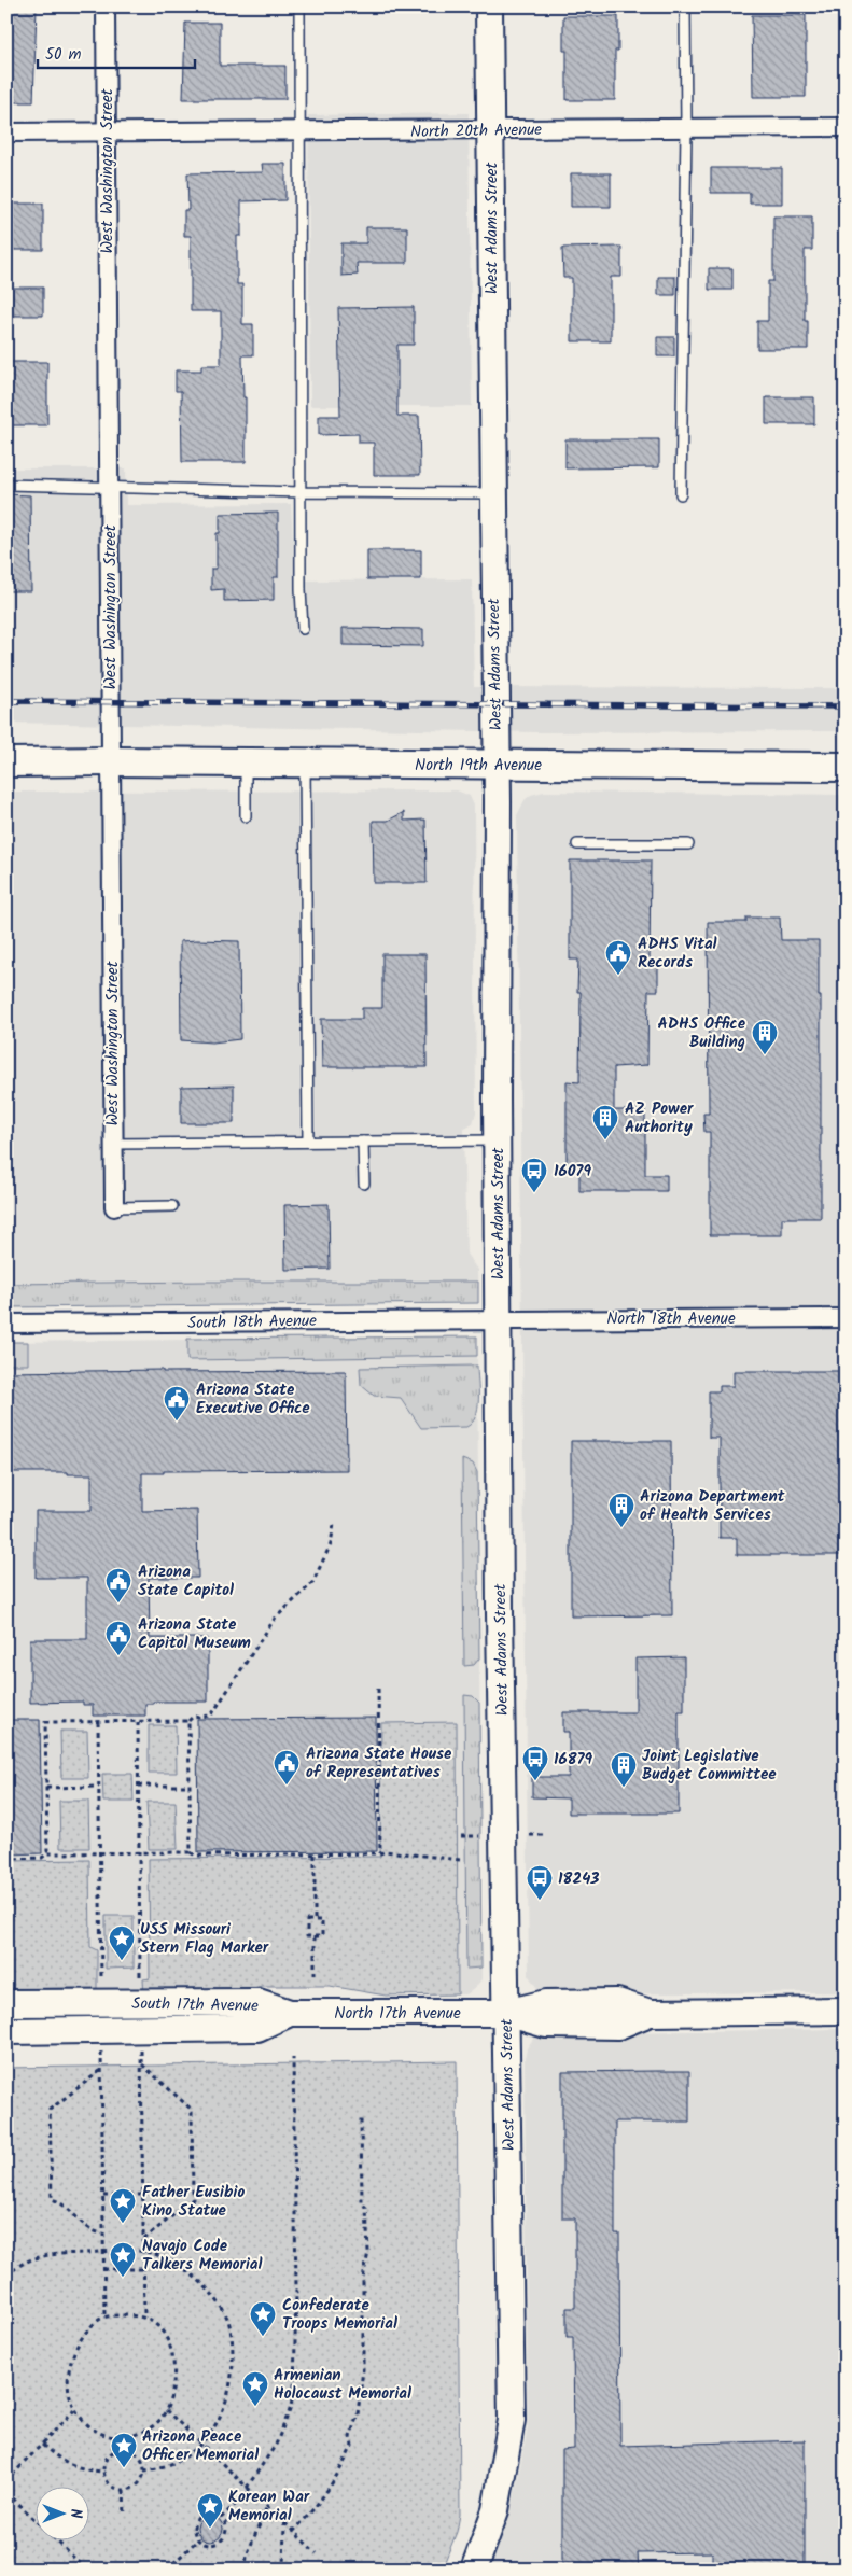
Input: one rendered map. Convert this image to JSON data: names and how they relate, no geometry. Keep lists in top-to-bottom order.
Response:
{
  "streets": {
    "main road": [
      "West Adams Street",
      "North 19th Avenue",
      "South 17th Avenue",
      "North 17th Avenue"
    ],
    "street": [
      "North 20th Avenue",
      "West Washington Street",
      "North 18th Avenue",
      "South 18th Avenue"
    ]
  },
  "crossings": [
    ["North 20th Avenue", "West Washington Street"],
    ["North 20th Avenue", "West Adams Street"],
    ["West Washington Street", "North 19th Avenue"],
    ["West Adams Street", "North 19th Avenue"],
    ["West Adams Street", "North 18th Avenue"],
    ["West Adams Street", "South 18th Avenue"],
    ["West Adams Street", "North 17th Avenue"],
    ["North 18th Avenue", "South 18th Avenue"],
    ["South 17th Avenue", "North 17th Avenue"]
  ],
  "places": {
    "public building": [
      "ADHS Vital Records",
      "Arizona State Executive Office",
      "Arizona State Capitol",
      "Arizona State Capitol Museum",
      "Arizona State House of Representatives"
    ],
    "building": [
      "ADHS Office Building",
      "AZ Power Authority",
      "Arizona Department of Health Services",
      "Joint Legislative Budget Committee"
    ],
    "bus stop": ["16079", "16879", "18243"],
    "place": [
      "USS Missouri Stern Flag Marker",
      "Father Eusibio Kino Statue",
      "Navajo Code Talkers Memorial",
      "Confederate Troops Memorial",
      "Armenian Holocaust Memorial",
      "Arizona Peace Officer Memorial",
      "Korean War Memorial"
    ]
  },
  "scale_bar": "50 m",
  "north": "right"
}
